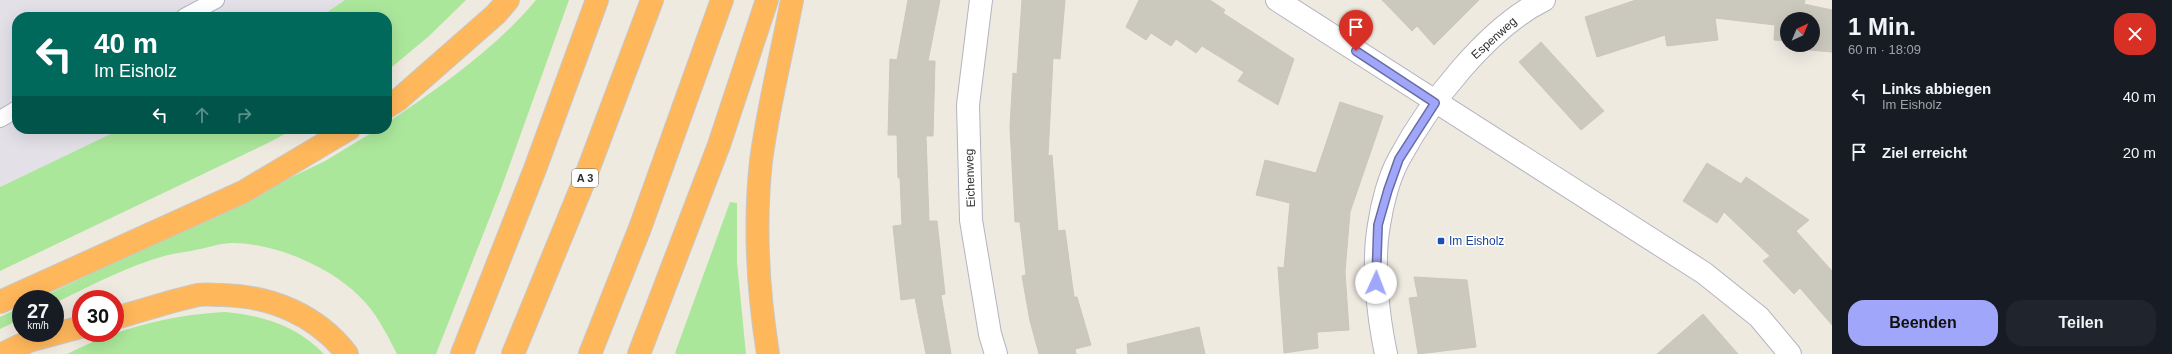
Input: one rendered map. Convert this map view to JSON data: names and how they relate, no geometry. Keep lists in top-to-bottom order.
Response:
{
  "streets": {
    "highway": ["A 3"],
    "street": ["Espenweg", "Eichenweg"]
  },
  "places": {
    "transit": ["Im Eisholz"]
  },
  "north": "top right",
  "page": {
    "heading": ["1 Min.", "60 m · 18:09"],
    "turn": ["40 m", "Im Eisholz"],
    "list": [
      {
        "name": "Links abbiegen",
        "note": "Im Eisholz",
        "value": "40 m"
      },
      {
        "name": "Ziel erreicht",
        "value": "20 m"
      }
    ],
    "speed": "27 km/h",
    "limit": "30",
    "buttons": ["Beenden", "Teilen"]
  }
}
